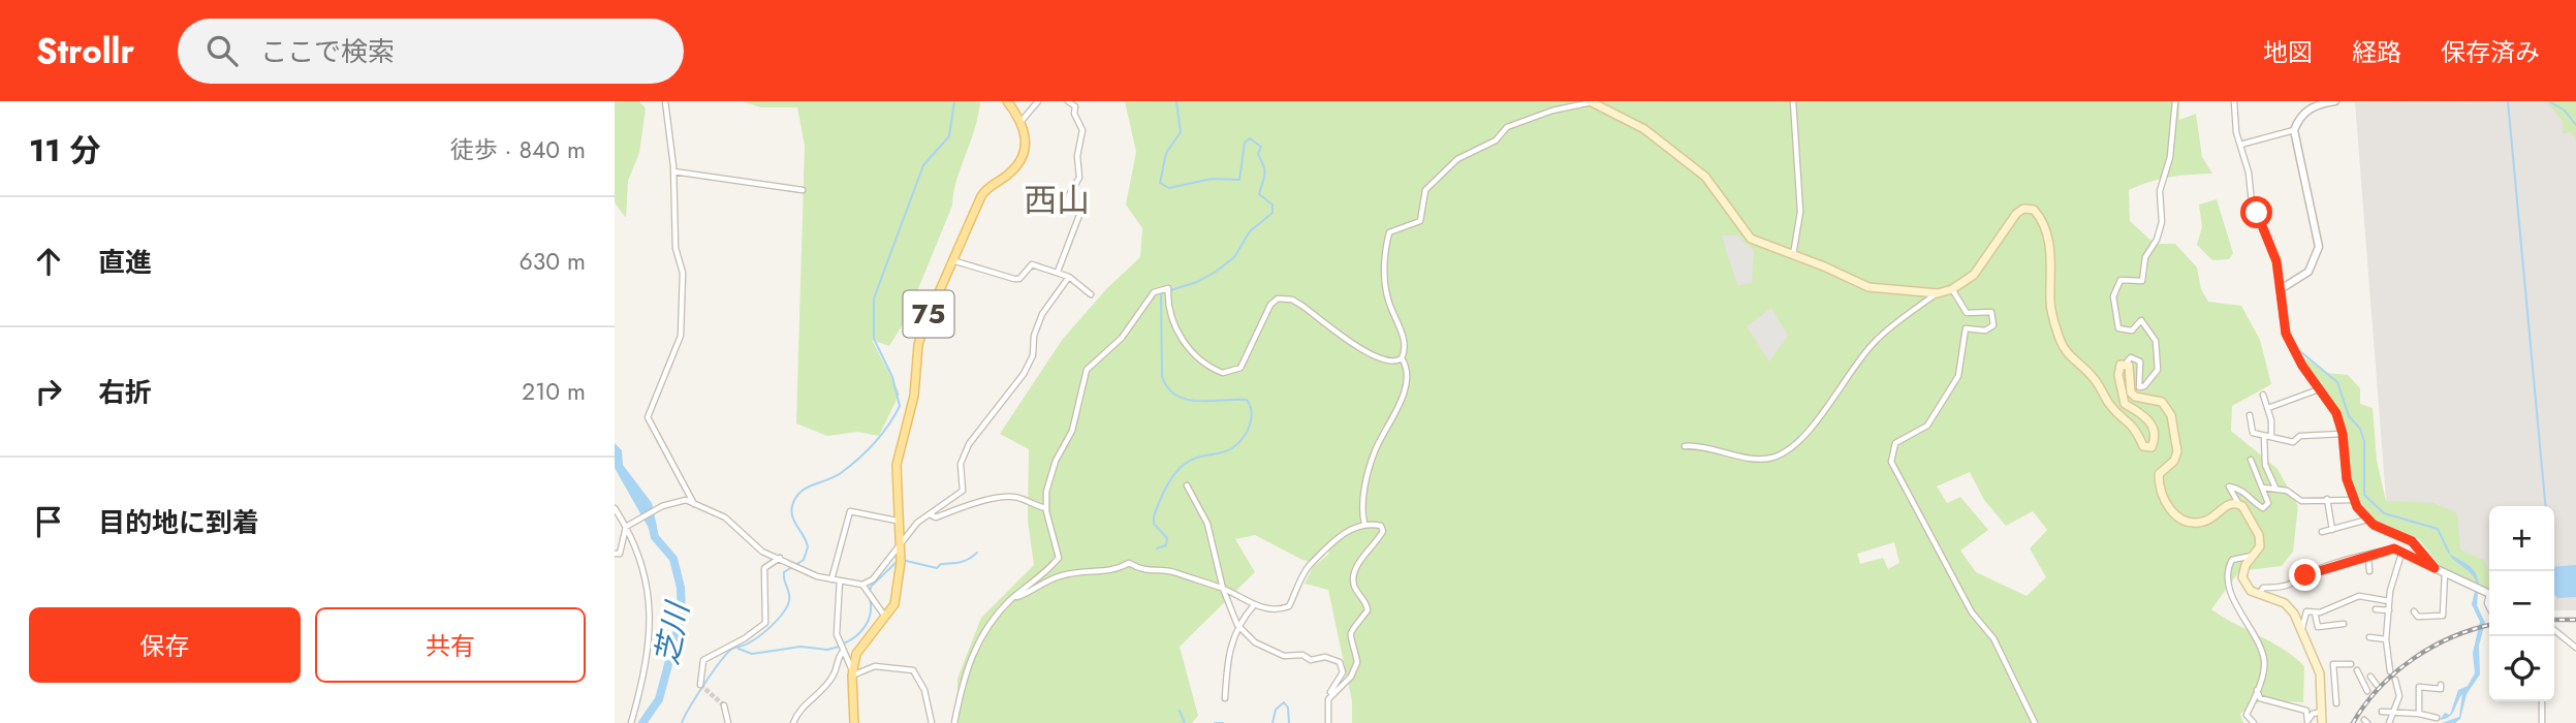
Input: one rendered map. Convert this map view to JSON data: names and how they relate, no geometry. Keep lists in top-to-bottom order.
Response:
{
  "streets": {
    "main road": ["75"]
  },
  "districts": ["西山"],
  "water": ["芝川"],
  "page": {
    "header": "Strollr",
    "search": "ここで検索",
    "nav": ["地図", "経路", "保存済み"],
    "heading": ["11 分", "徒歩 · 840 m"],
    "list": [
      ["直進", "630 m"],
      ["右折", "210 m"],
      "目的地に到着"
    ],
    "map_buttons": ["+", "−"],
    "buttons": ["保存", "共有"]
  }
}
